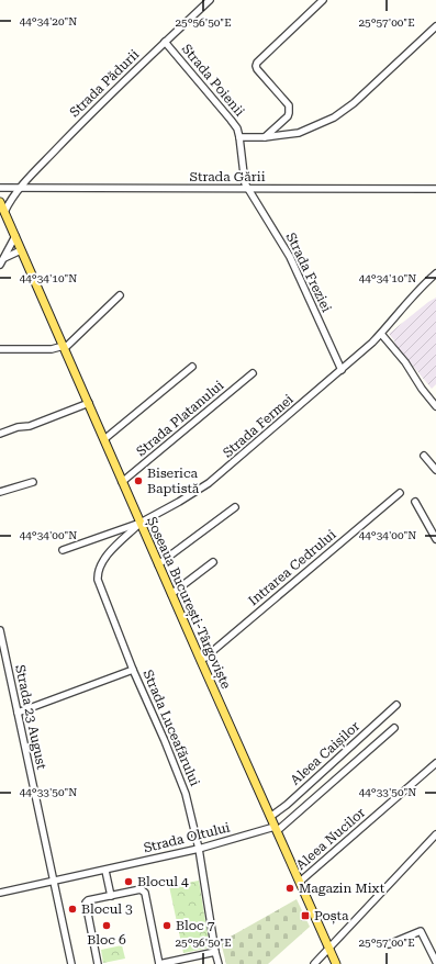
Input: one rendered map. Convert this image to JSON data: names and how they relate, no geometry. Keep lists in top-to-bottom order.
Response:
{
  "streets": {
    "main road": ["Șoseaua București-Târgoviște"],
    "street": [
      "Strada Poienii",
      "Strada Pădurii",
      "Strada Gării",
      "Strada Freziei",
      "Strada Platanului",
      "Strada Fermei",
      "Intrarea Cedrului",
      "Strada 23 August",
      "Strada Luceafărului",
      "Aleea Caișilor",
      "Strada Oltului",
      "Aleea Nucilor"
    ]
  },
  "crossings": [
    ["Strada Poienii", "Strada Pădurii"],
    ["Strada Poienii", "Strada Gării"],
    ["Strada Poienii", "Strada Freziei"],
    ["Strada Pădurii", "Strada Gării"],
    ["Strada Pădurii", "Șoseaua București-Târgoviște"],
    ["Strada Gării", "Strada Freziei"],
    ["Strada Freziei", "Strada Fermei"],
    ["Strada Platanului", "Șoseaua București-Târgoviște"],
    ["Strada Fermei", "Șoseaua București-Târgoviște"],
    ["Strada Fermei", "Strada Luceafărului"],
    ["Intrarea Cedrului", "Șoseaua București-Târgoviște"],
    ["Șoseaua București-Târgoviște", "Strada Luceafărului"],
    ["Șoseaua București-Târgoviște", "Aleea Caișilor"],
    ["Șoseaua București-Târgoviște", "Strada Oltului"],
    ["Șoseaua București-Târgoviște", "Aleea Nucilor"],
    ["Strada 23 August", "Strada Oltului"],
    ["Strada Luceafărului", "Strada Oltului"]
  ],
  "places": {
    "other": [
      "Biserica Baptistă",
      "Blocul 4",
      "Magazin Mixt",
      "Blocul 3",
      "Bloc 6",
      "Bloc 7"
    ],
    "transit": ["Poșta"]
  },
  "coordinates": [
    "44°34'20\"N",
    "25°56'50\"E",
    "25°57'00\"E",
    "44°34'10\"N",
    "44°34'00\"N",
    "44°33'50\"N"
  ]
}
